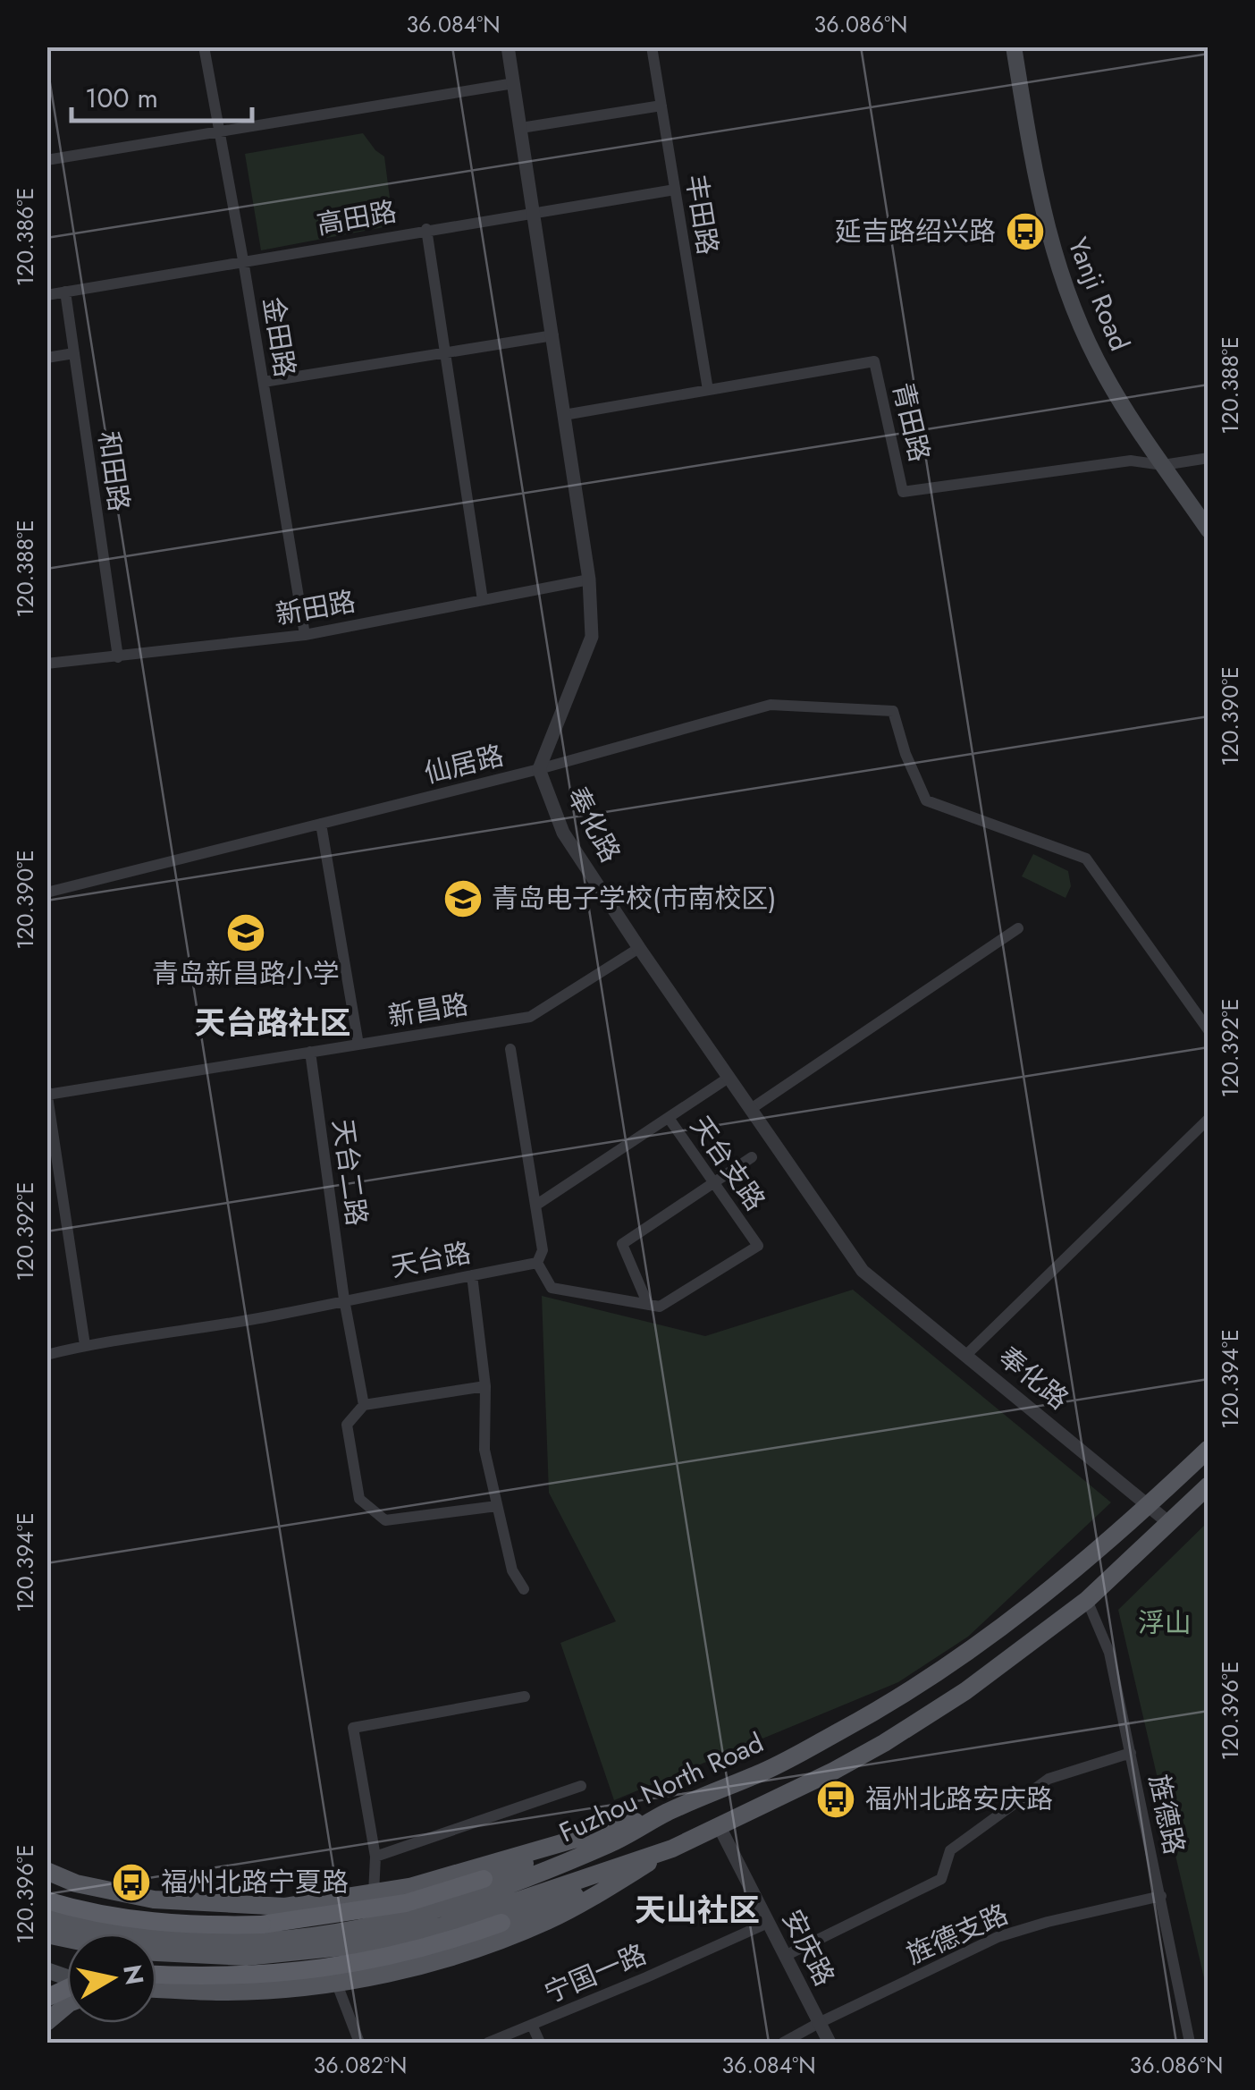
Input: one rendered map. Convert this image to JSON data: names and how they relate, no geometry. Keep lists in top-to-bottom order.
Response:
{
  "streets": {
    "main road": ["Yanji Road", "Fuzhou North Road"],
    "street": [
      "丰田路",
      "高田路",
      "金田路",
      "青田路",
      "和田路",
      "新田路",
      "仙居路",
      "奉化路",
      "新昌路",
      "天台支路",
      "天台二路",
      "天台路",
      "旌德路",
      "旌德支路",
      "安庆路",
      "宁国一路"
    ]
  },
  "crossings": [
    ["丰田路", "高田路"],
    ["丰田路", "青田路"],
    ["高田路", "金田路"],
    ["高田路", "和田路"],
    ["高田路", "奉化路"],
    ["Yanji Road", "青田路"],
    ["金田路", "新田路"],
    ["青田路", "奉化路"],
    ["和田路", "新田路"],
    ["新田路", "奉化路"],
    ["仙居路", "奉化路"],
    ["奉化路", "新昌路"],
    ["奉化路", "Fuzhou North Road"],
    ["新昌路", "天台二路"],
    ["天台二路", "天台路"],
    ["Fuzhou North Road", "旌德路"],
    ["Fuzhou North Road", "安庆路"],
    ["旌德路", "旌德支路"],
    ["旌德支路", "安庆路"],
    ["安庆路", "宁国一路"]
  ],
  "districts": ["天台路社区", "天山社区"],
  "parks": ["浮山"],
  "places": {
    "bus stop": ["延吉路绍兴路", "福州北路安庆路", "福州北路宁夏路"],
    "school or university": ["青岛电子学校(市南校区)", "青岛新昌路小学"]
  },
  "scale_bar": "100 m",
  "north": "right",
  "coordinates": [
    "36.084°N",
    "36.086°N",
    "120.386°E",
    "120.388°E",
    "120.390°E",
    "120.392°E",
    "120.394°E",
    "120.396°E",
    "36.082°N"
  ]
}
